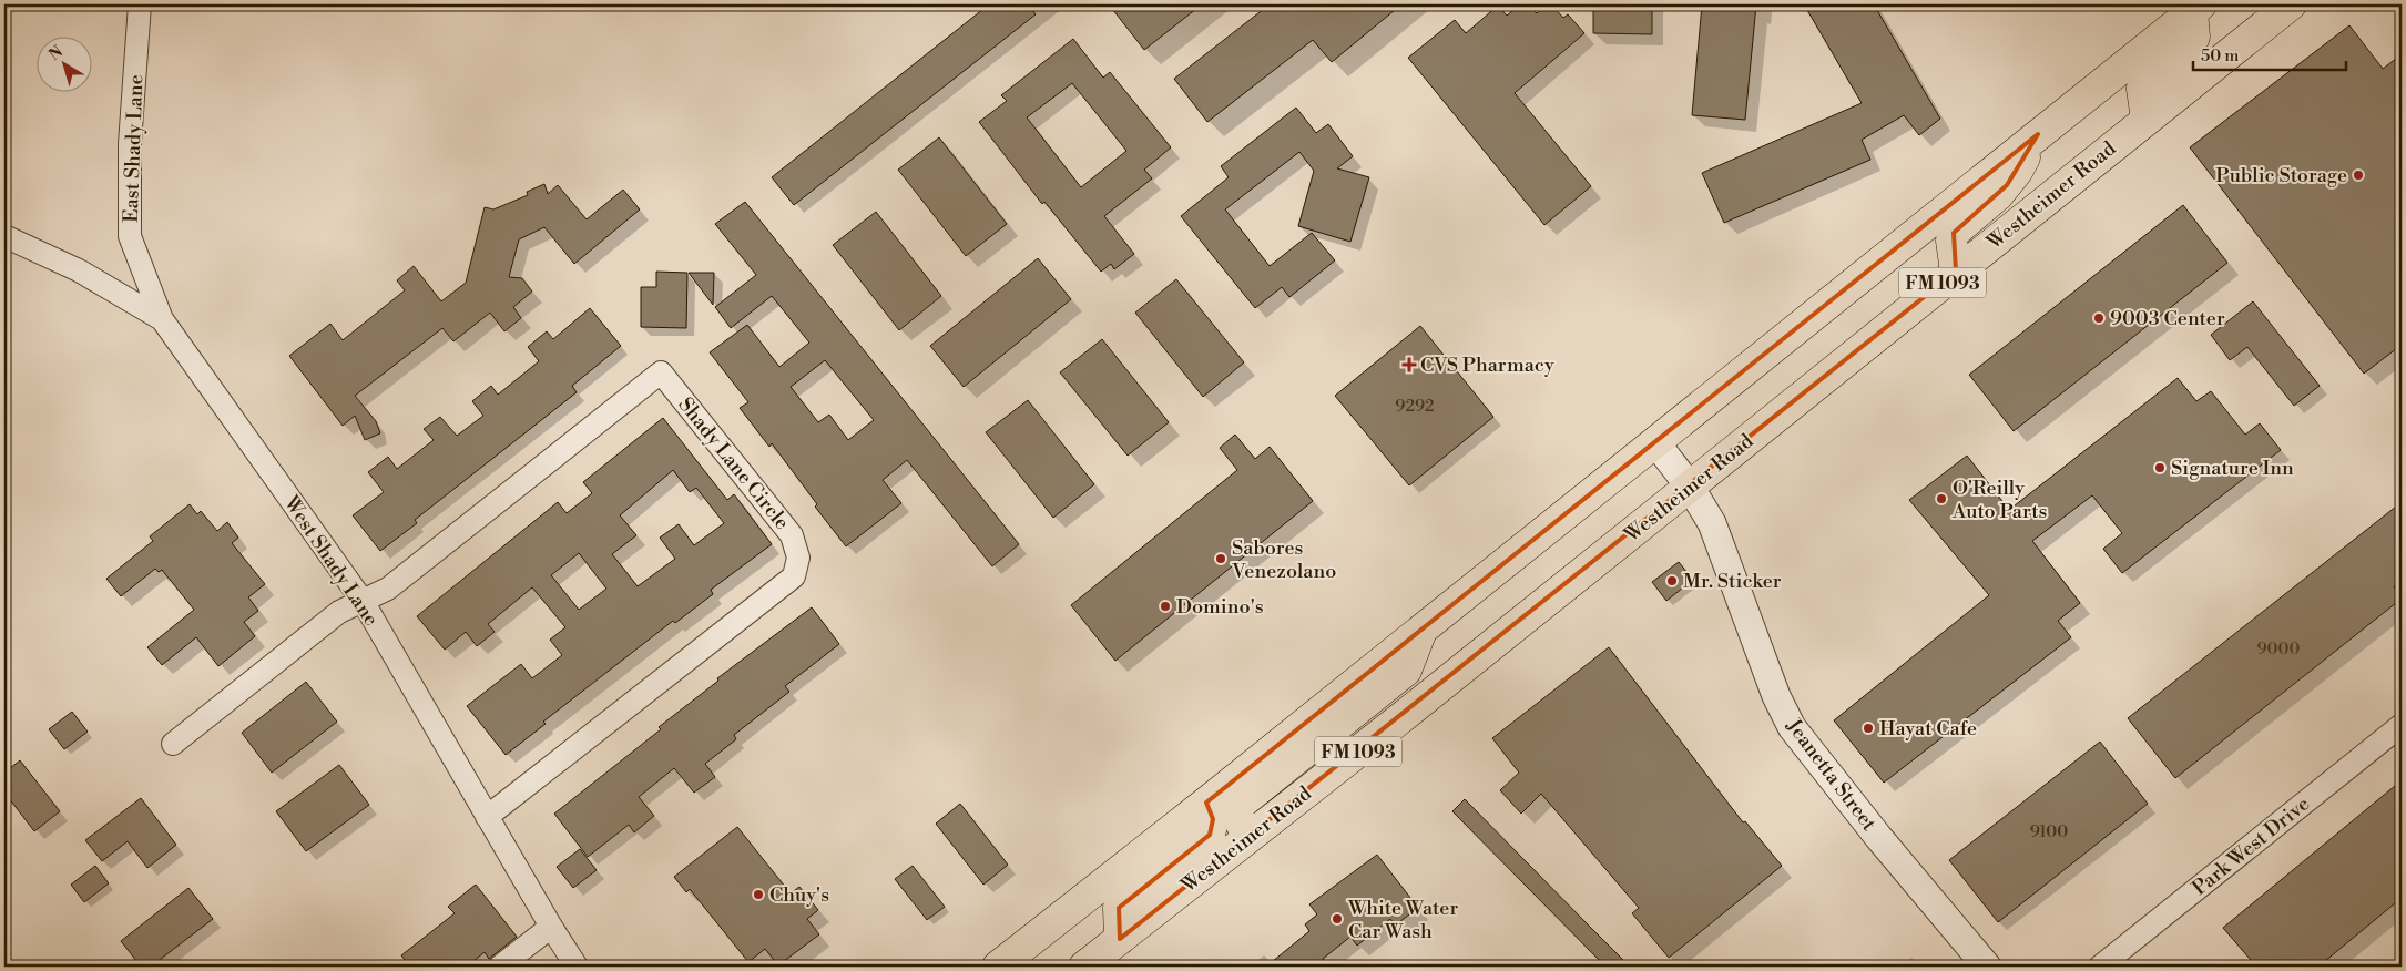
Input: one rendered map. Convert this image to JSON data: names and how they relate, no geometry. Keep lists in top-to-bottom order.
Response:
{
  "streets": {
    "main road": ["Westheimer Road", "FM 1093"],
    "street": [
      "East Shady Lane",
      "Shady Lane Circle",
      "West Shady Lane",
      "Jeanetta Street",
      "Park West Drive"
    ]
  },
  "crossings": [
    ["East Shady Lane", "West Shady Lane"],
    ["Westheimer Road", "Jeanetta Street"],
    ["FM 1093", "Jeanetta Street"],
    ["Shady Lane Circle", "West Shady Lane"]
  ],
  "places": {
    "other": [
      "Public Storage",
      "9003 Center",
      "Signature Inn",
      "O'Reilly Auto Parts",
      "Sabores Venezolano",
      "Mr. Sticker",
      "Domino's",
      "Hayat Cafe",
      "Chuy's",
      "White Water Car Wash"
    ],
    "health": ["CVS Pharmacy"]
  },
  "house_numbers": ["9292", "9000", "9100"],
  "scale_bar": "50 m",
  "north": "top left"
}
